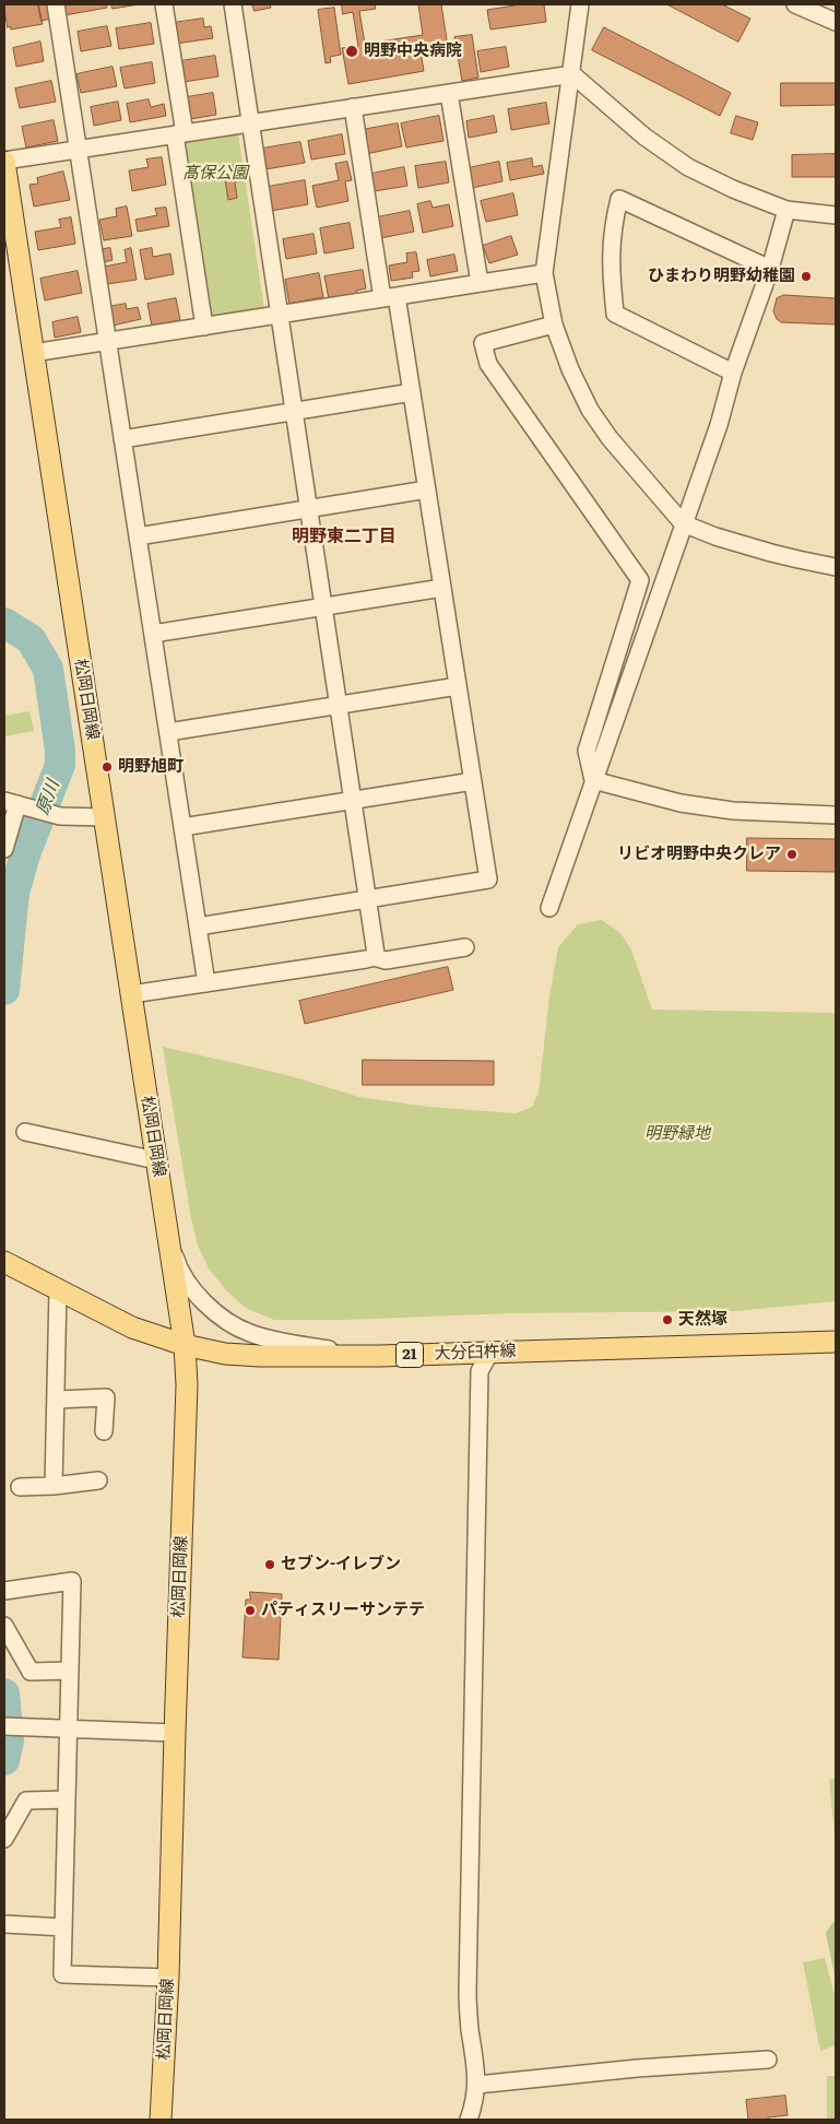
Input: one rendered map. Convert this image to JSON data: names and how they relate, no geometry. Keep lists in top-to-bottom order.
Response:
{
  "streets": {
    "main road": ["松岡日岡線", "大分臼杵線", "21"]
  },
  "crossings": [
    ["松岡日岡線", "大分臼杵線"]
  ],
  "districts": ["明野東二丁目"],
  "water": ["原川"],
  "parks": ["髙保公園", "明野緑地"],
  "places": [
    "明野中央病院",
    "ひまわり明野幼稚園",
    "明野旭町",
    "リビオ明野中央クレア",
    "天然塚",
    "セブン-イレブン",
    "パティスリーサンテテ"
  ]
}
